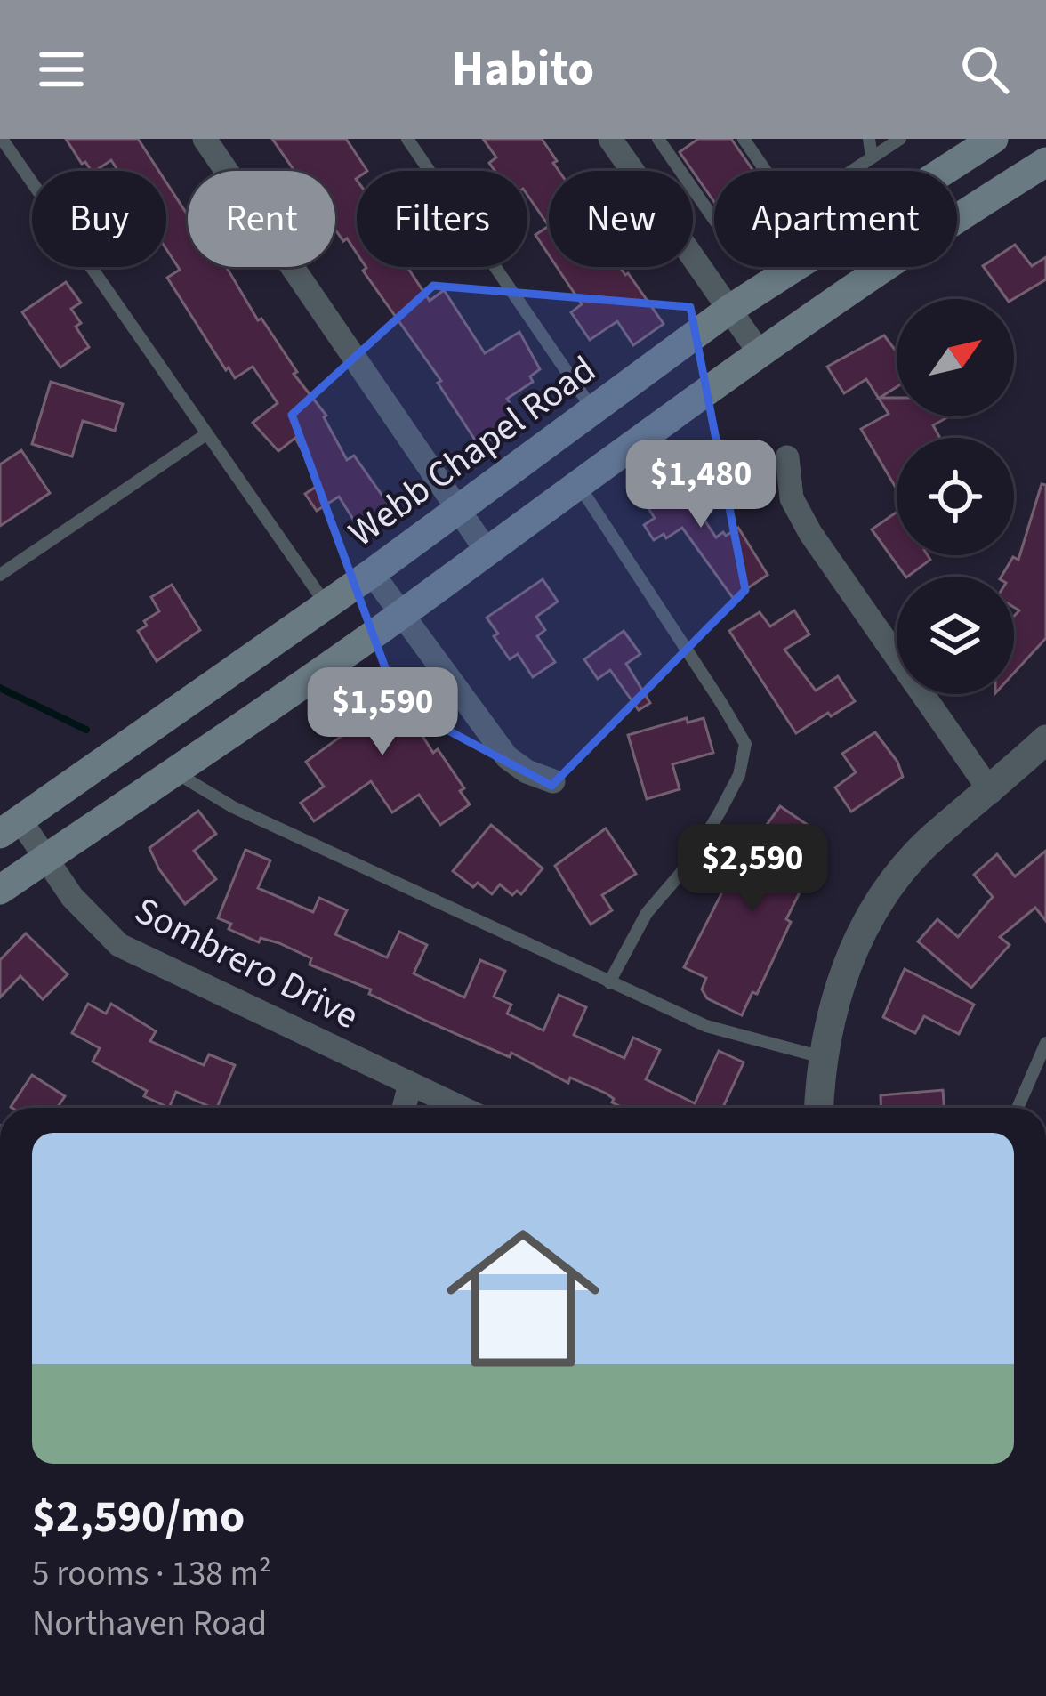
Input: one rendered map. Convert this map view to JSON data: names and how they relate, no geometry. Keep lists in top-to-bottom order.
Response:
{
  "streets": {
    "main road": ["Webb Chapel Road"],
    "street": ["Sombrero Drive"]
  },
  "crossings": [
    ["Webb Chapel Road", "Sombrero Drive"]
  ],
  "north": "top right",
  "page": {
    "header": "Habito",
    "chip": [
      "Buy",
      "Rent",
      "Filters",
      "New",
      "Apartment"
    ],
    "price": ["$1,480", "$1,590", "$2,590"],
    "list": [
      {
        "name": "$2,590/mo",
        "note": "5 rooms · 138 m² · Northaven Road"
      }
    ]
  }
}
